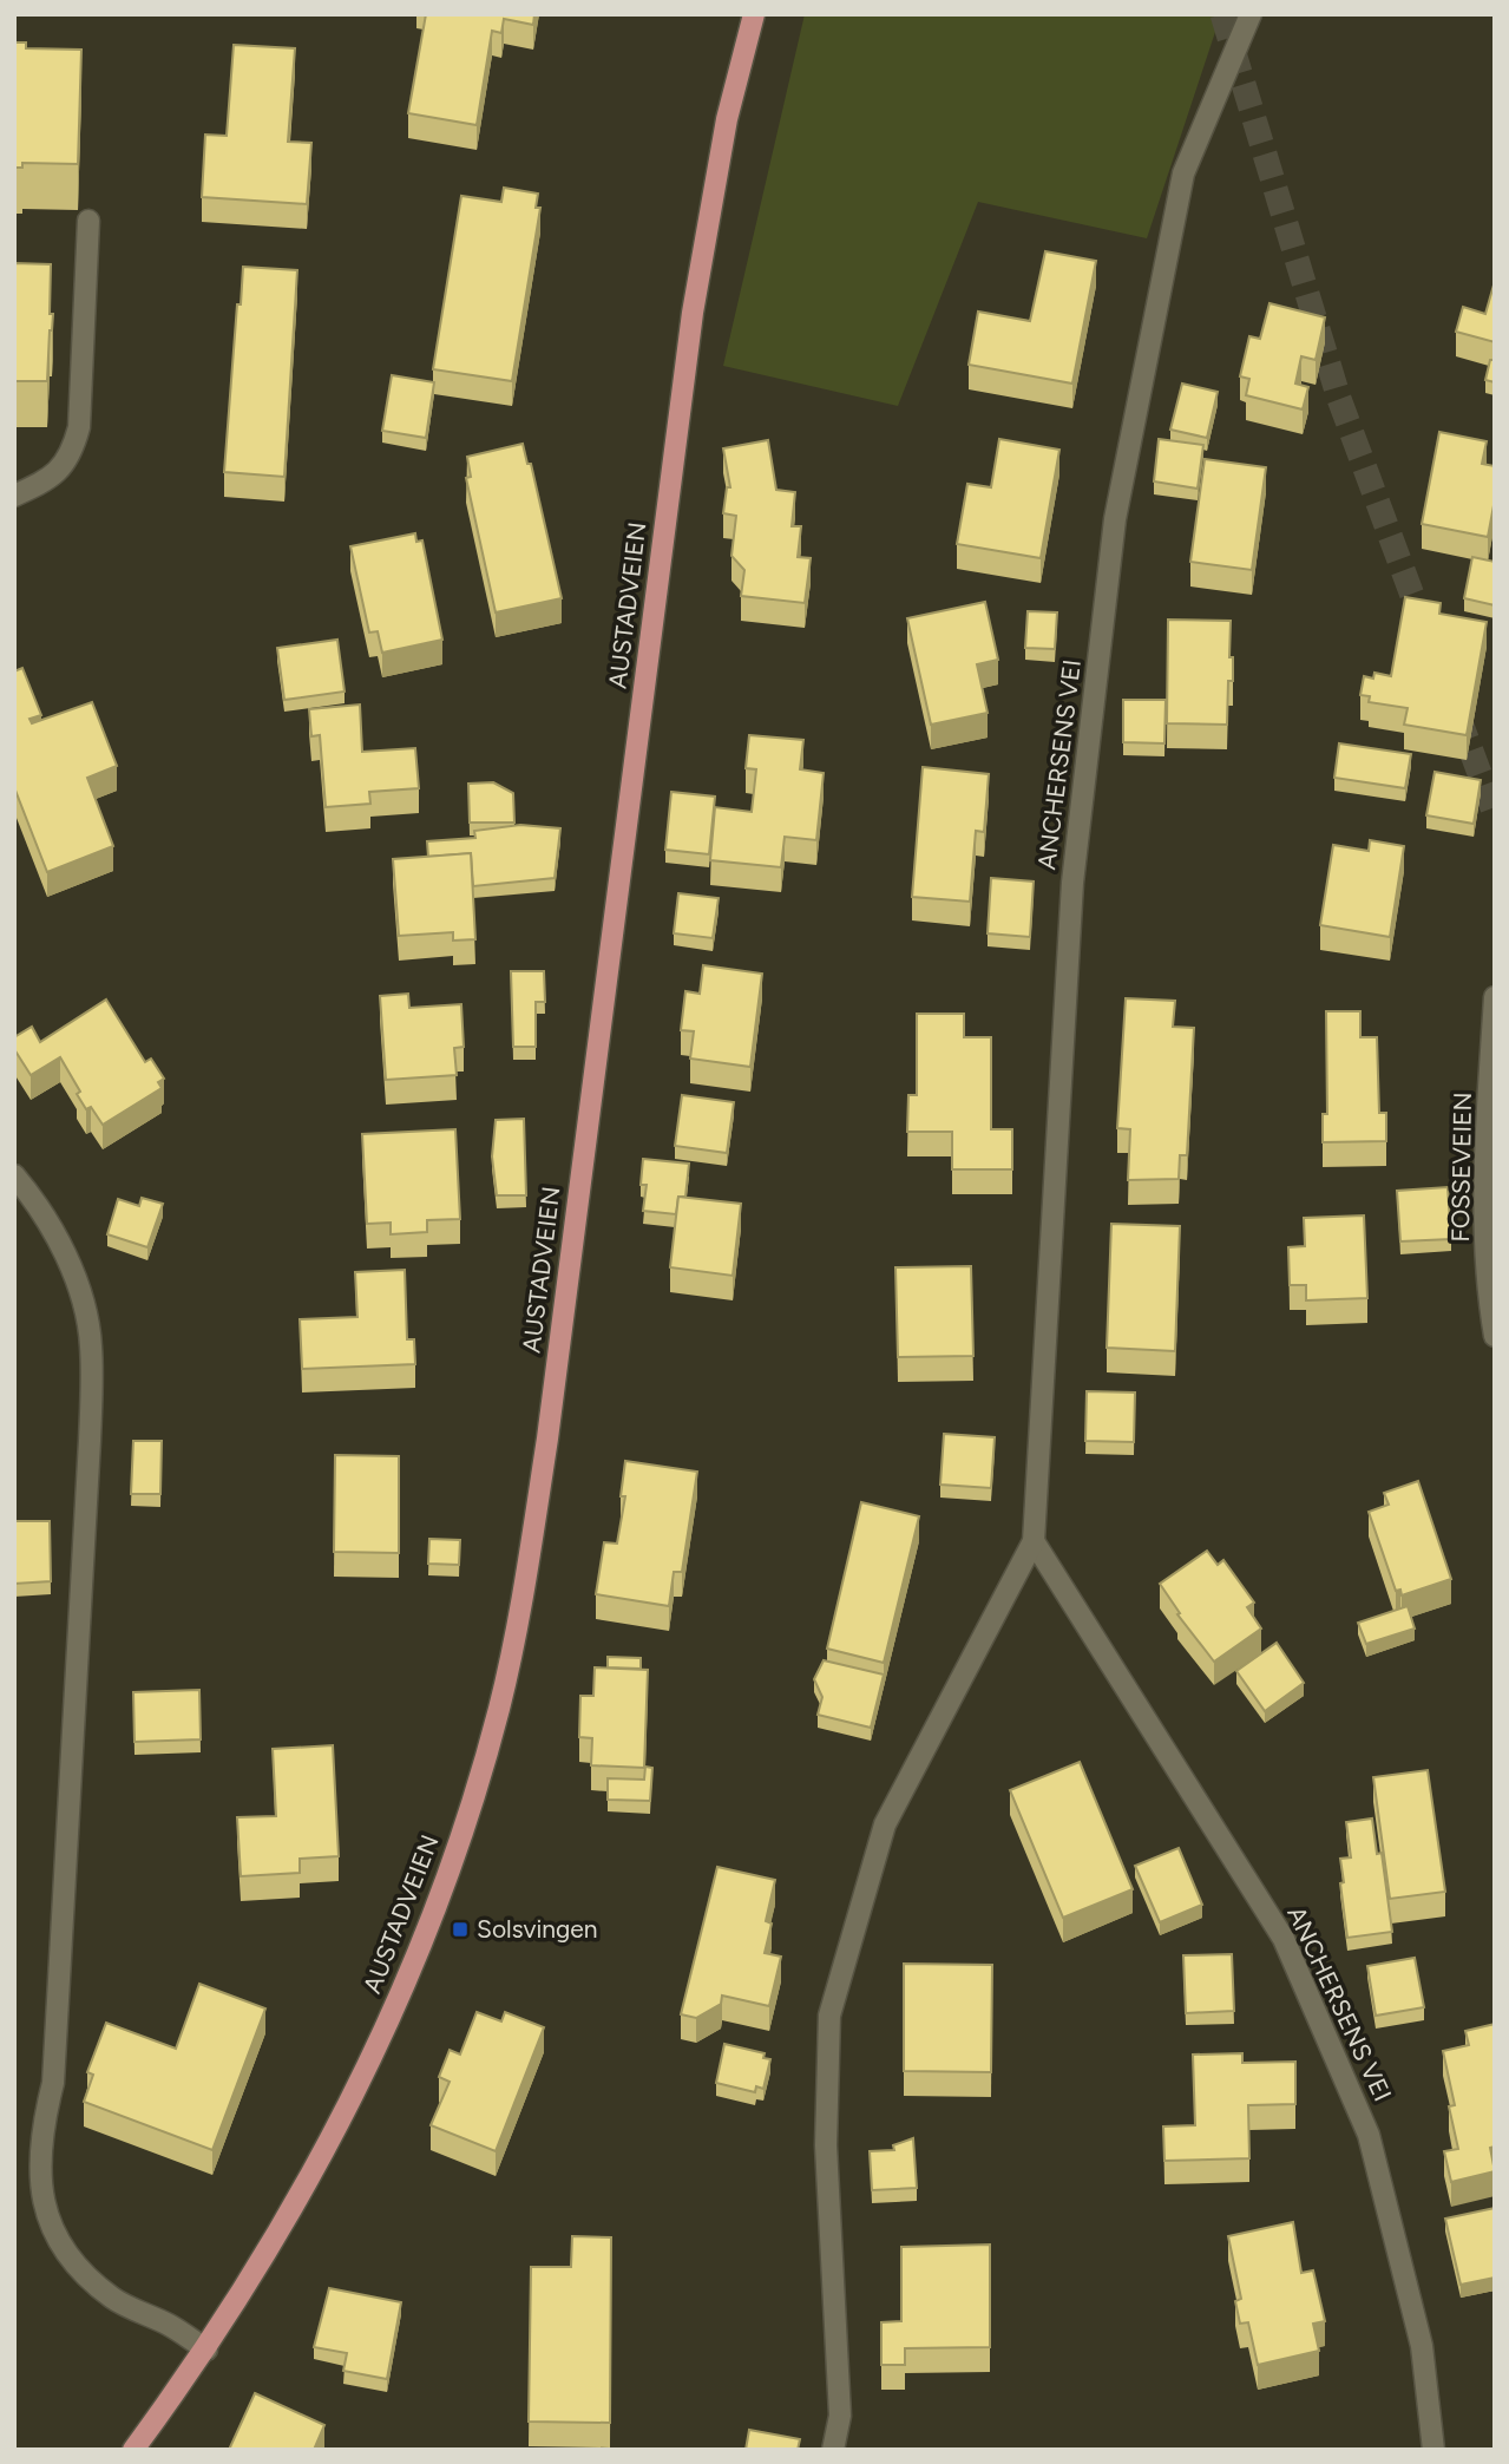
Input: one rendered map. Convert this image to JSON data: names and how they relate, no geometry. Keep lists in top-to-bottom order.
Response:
{
  "streets": {
    "main road": ["AUSTADVEIEN"],
    "street": ["ANCHERSENS VEI", "FOSSEVEIEN"]
  },
  "places": {
    "transit": ["Solsvingen"]
  }
}
